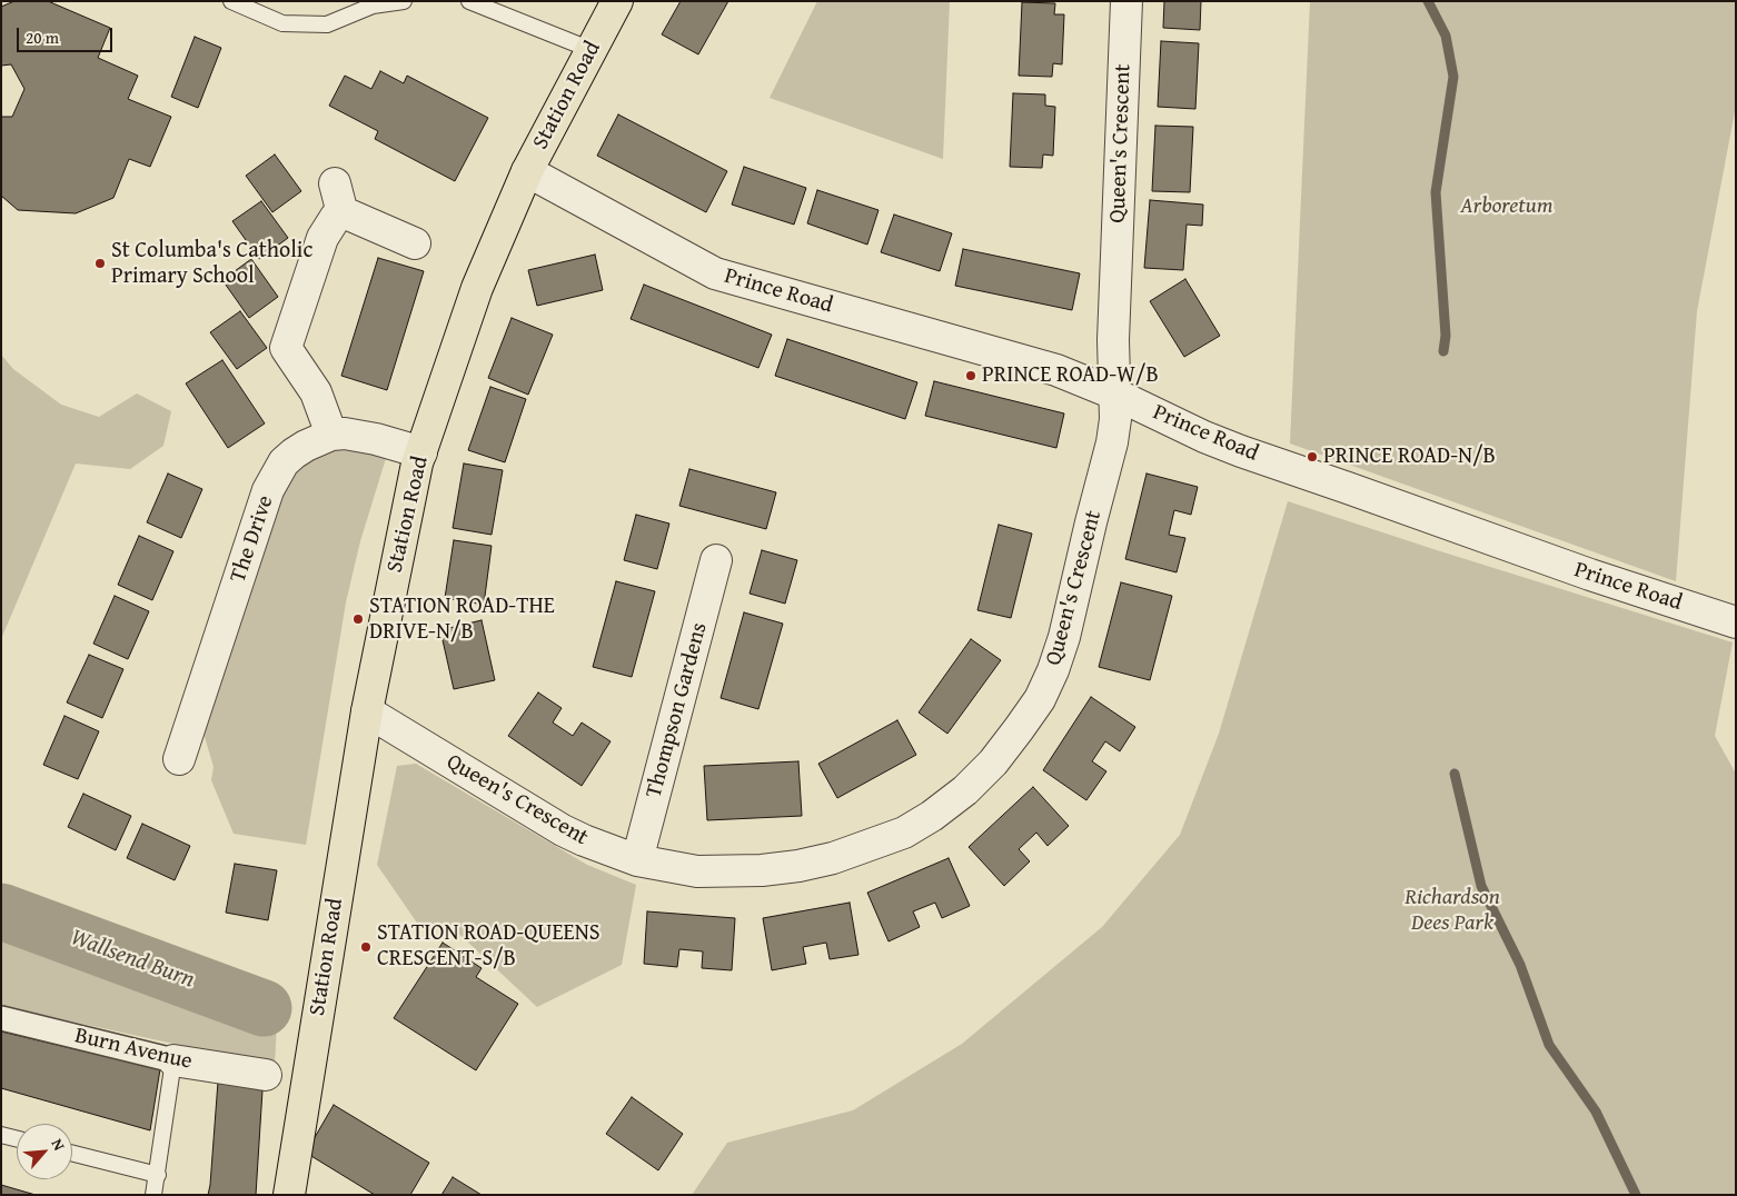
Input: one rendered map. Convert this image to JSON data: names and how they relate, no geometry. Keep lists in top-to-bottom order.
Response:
{
  "streets": {
    "main road": ["Station Road"],
    "street": [
      "Queen's Crescent",
      "Prince Road",
      "The Drive",
      "Thompson Gardens",
      "Burn Avenue"
    ]
  },
  "crossings": [
    ["Station Road", "Queen's Crescent"],
    ["Station Road", "Prince Road"],
    ["Station Road", "The Drive"],
    ["Queen's Crescent", "Prince Road"],
    ["Queen's Crescent", "Thompson Gardens"]
  ],
  "water": ["Wallsend Burn"],
  "parks": ["Arboretum", "Richardson Dees Park"],
  "places": [
    "St Columba's Catholic Primary School",
    "PRINCE ROAD-W/B",
    "PRINCE ROAD-N/B",
    "STATION ROAD-THE DRIVE-N/B",
    "STATION ROAD-QUEENS CRESCENT-S/B"
  ],
  "scale_bar": "20 m",
  "north": "top right"
}
